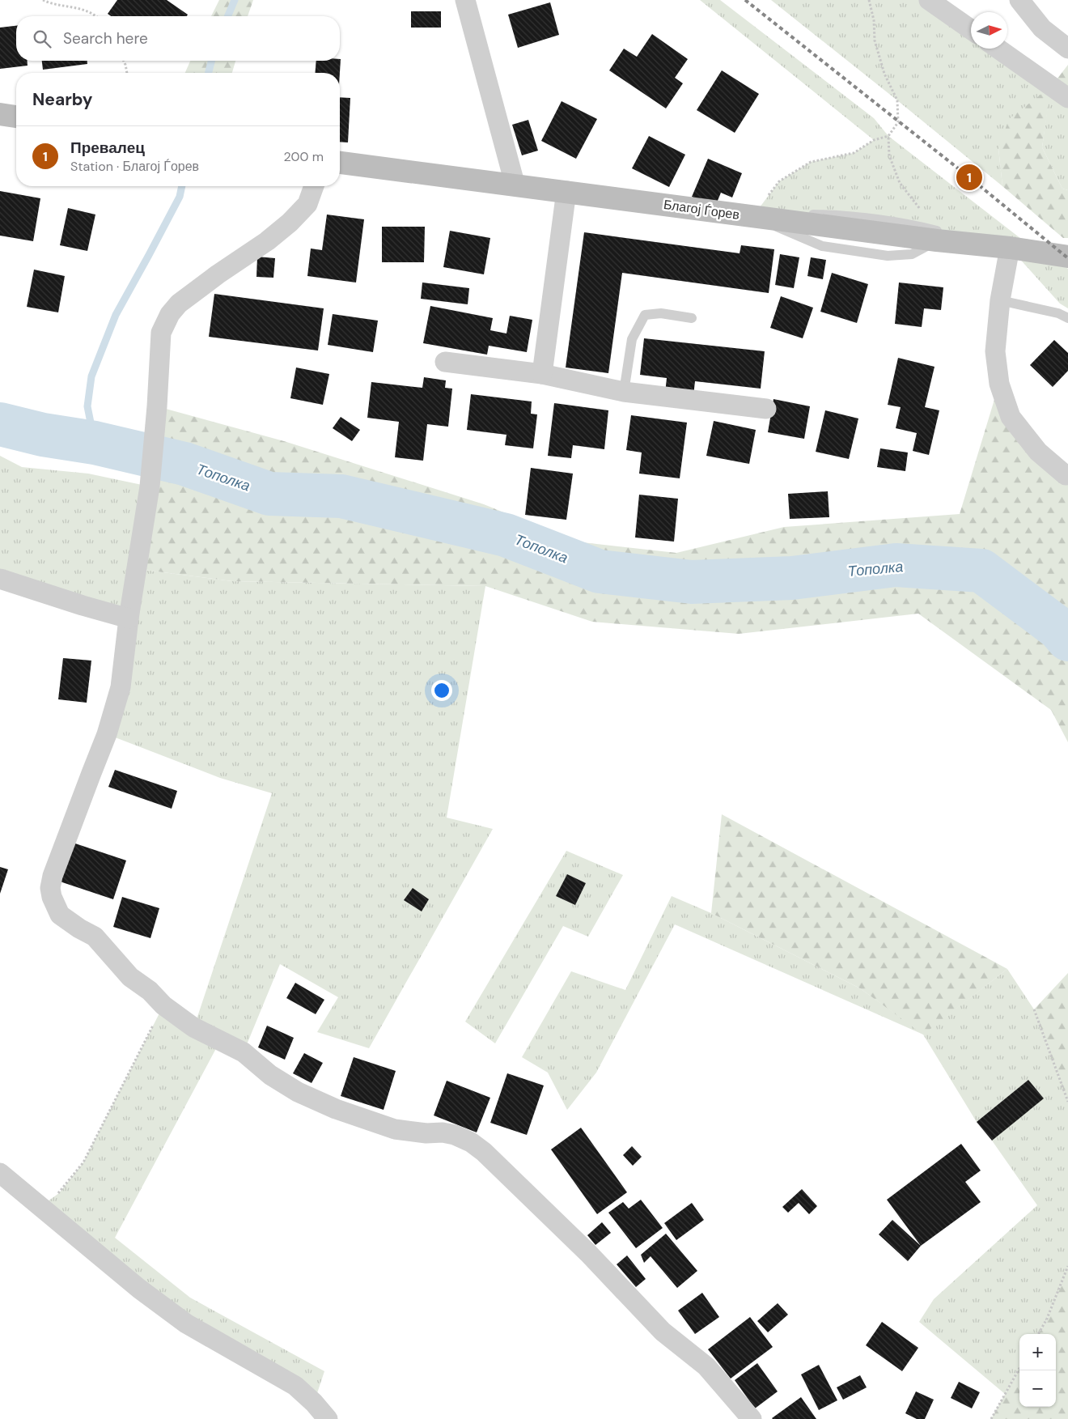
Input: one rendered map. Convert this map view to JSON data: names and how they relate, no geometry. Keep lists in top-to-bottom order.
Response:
{
  "streets": {
    "main road": ["Благој Ѓорев"]
  },
  "water": ["Тополка"],
  "north": "right",
  "page": {
    "search": "Search here",
    "heading": "Nearby",
    "list": [
      {
        "mark": "1",
        "name": "Превалец",
        "note": "Station · Благој Ѓорев",
        "value": "200 m"
      }
    ],
    "pins": "1",
    "map_buttons": ["+", "−"]
  }
}
